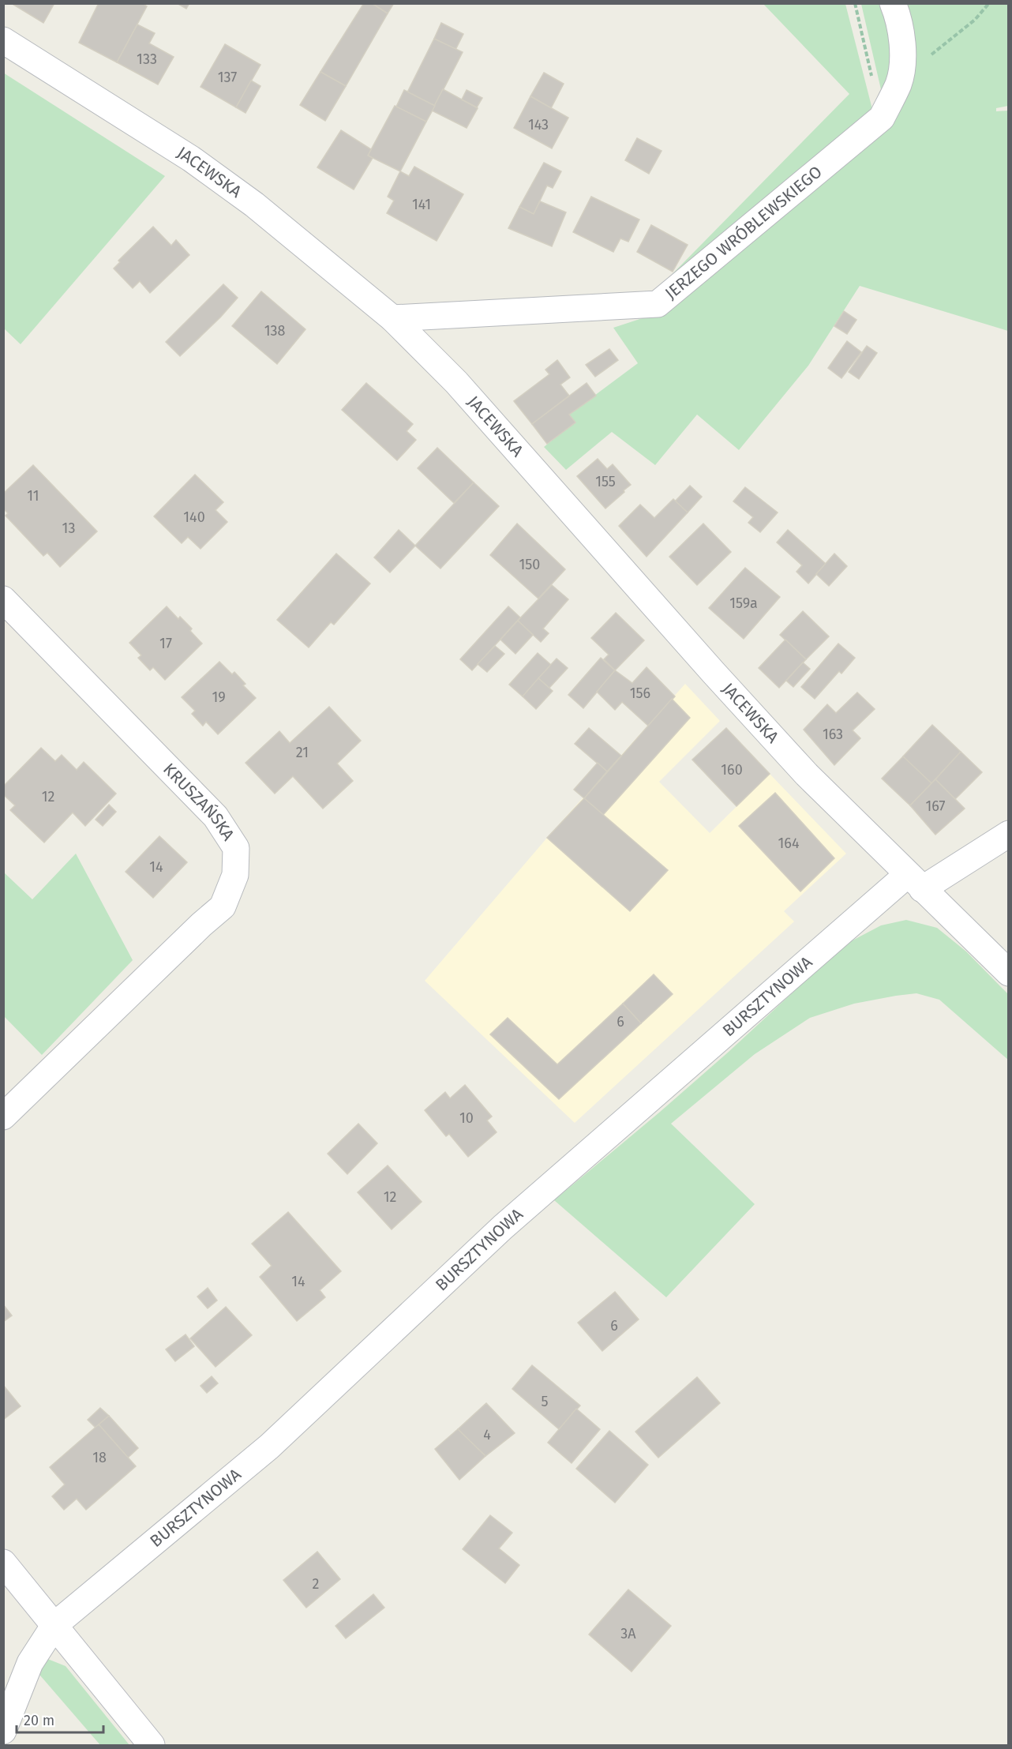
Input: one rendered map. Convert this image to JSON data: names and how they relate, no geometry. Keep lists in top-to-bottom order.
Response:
{
  "streets": {
    "street": [
      "JACEWSKA",
      "JERZEGO WRÓBLEWSKIEGO",
      "KRUSZAŃSKA",
      "BURSZTYNOWA"
    ]
  },
  "crossings": [
    ["JACEWSKA", "JERZEGO WRÓBLEWSKIEGO"],
    ["JACEWSKA", "BURSZTYNOWA"]
  ],
  "house_numbers": [
    "133",
    "137",
    "143",
    "141",
    "138",
    "155",
    "11",
    "140",
    "13",
    "150",
    "159a",
    "17",
    "156",
    "19",
    "163",
    "21",
    "160",
    "12",
    "167",
    "164",
    "14",
    "6",
    "10",
    "12",
    "14",
    "6",
    "5",
    "4",
    "18",
    "2",
    "3A"
  ],
  "scale_bar": "20 m"
}
